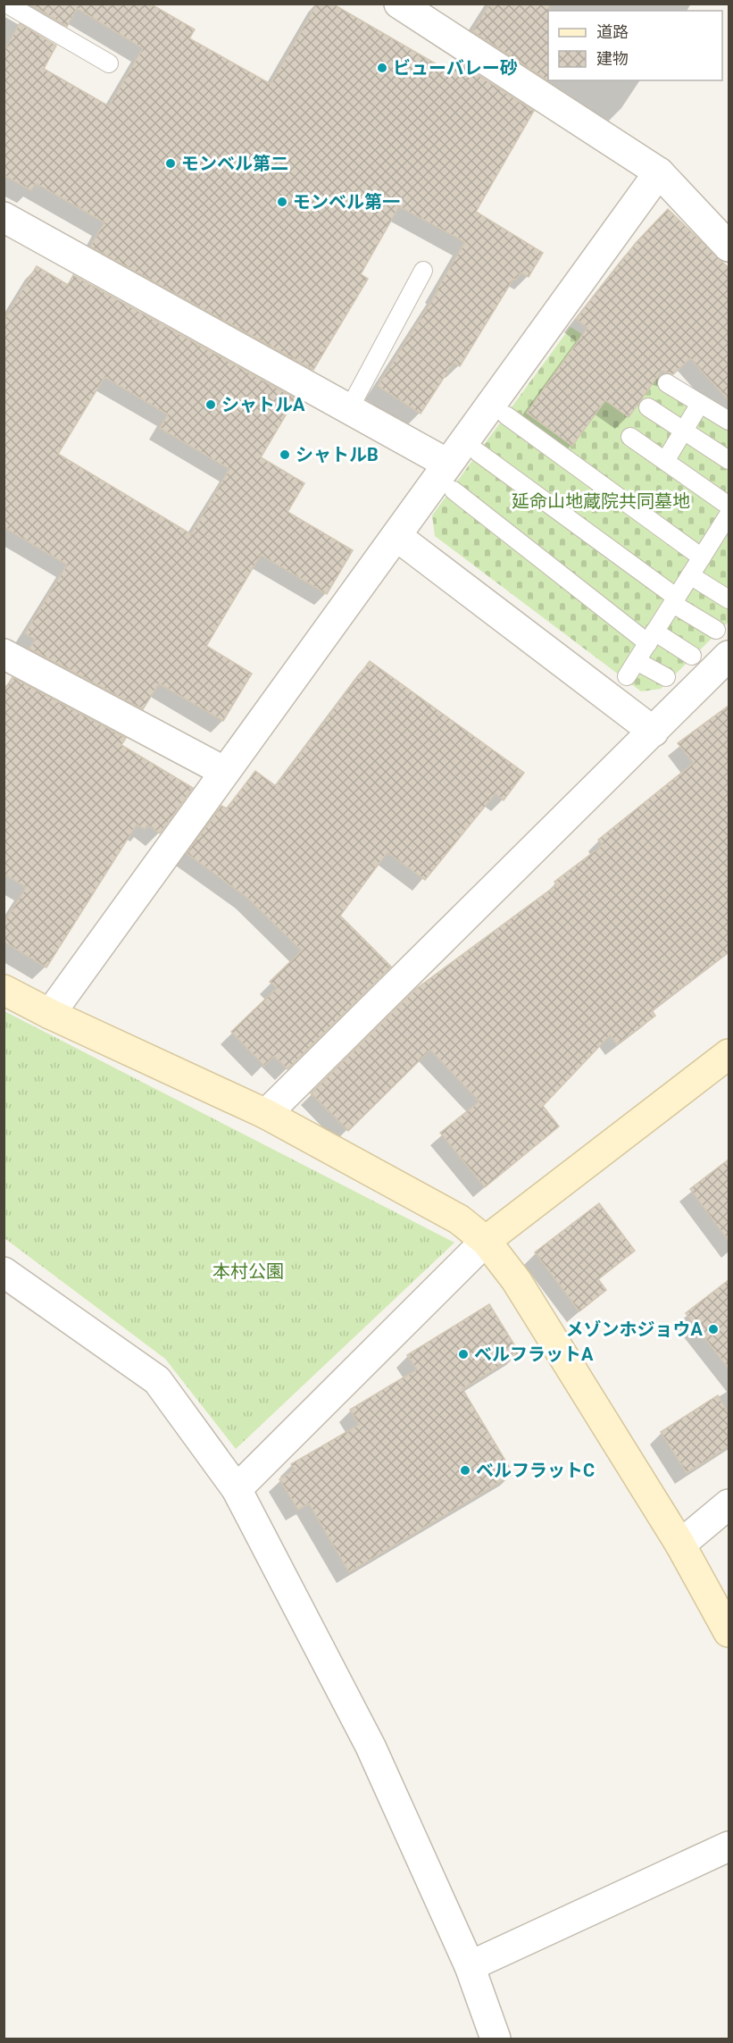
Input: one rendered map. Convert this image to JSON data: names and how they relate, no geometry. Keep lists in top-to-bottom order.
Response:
{
  "parks": ["延命山地蔵院共同墓地", "本村公園"],
  "places": [
    "ビューバレー砂",
    "モンベル第二",
    "モンベル第一",
    "シャトルA",
    "シャトルB",
    "メゾンホジョウA",
    "ベルフラットA",
    "ベルフラットC"
  ],
  "legend": ["道路", "建物"]
}
